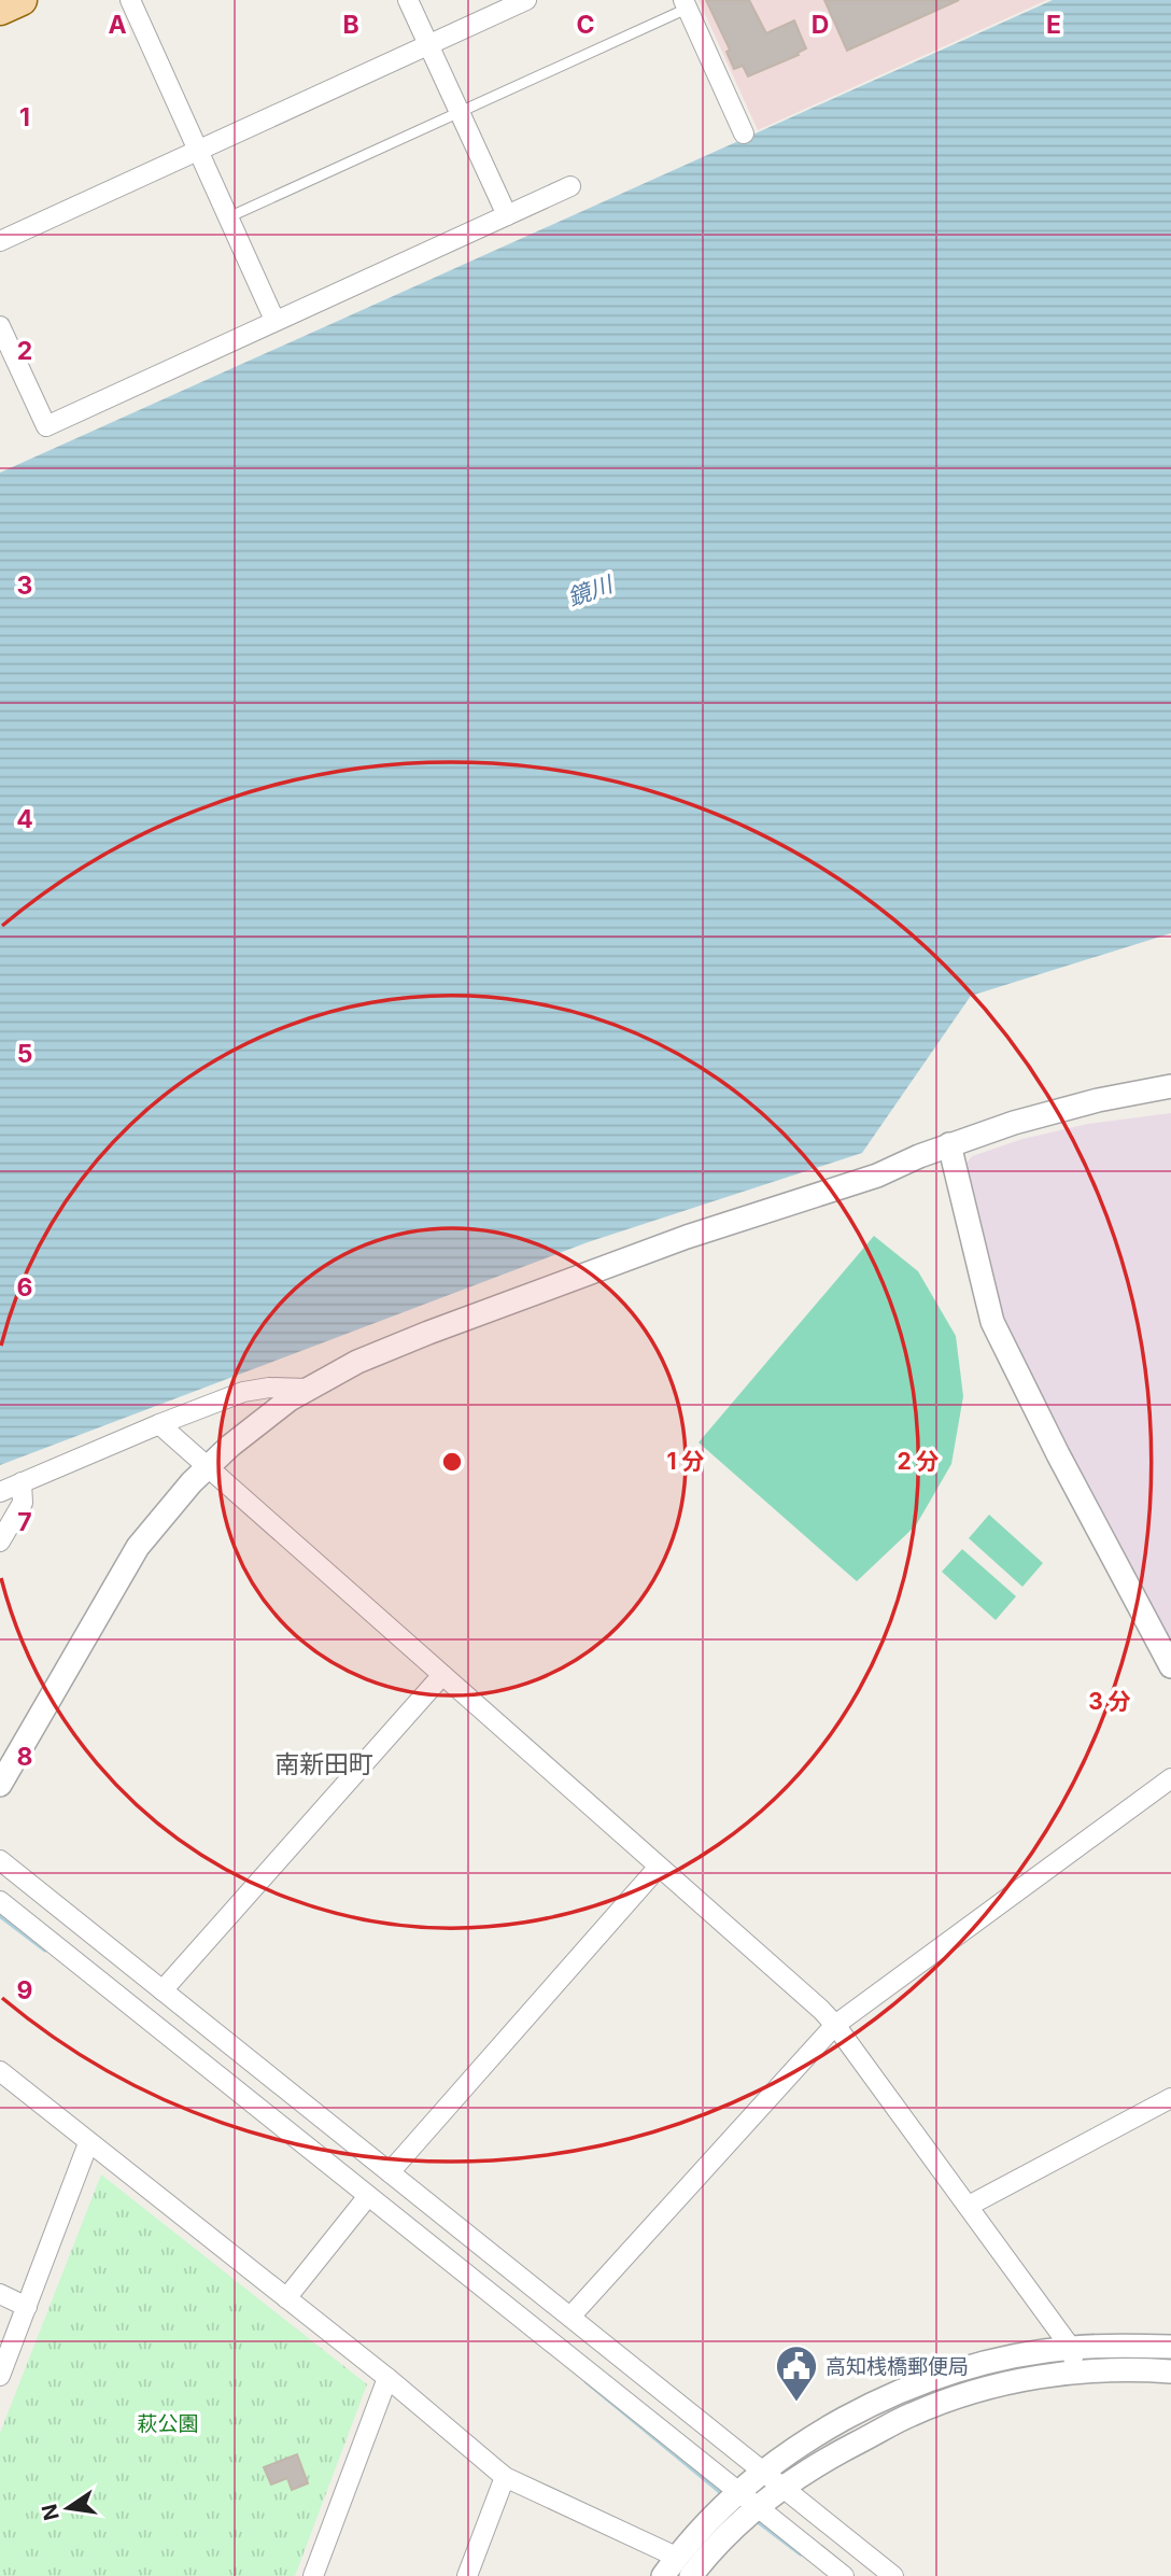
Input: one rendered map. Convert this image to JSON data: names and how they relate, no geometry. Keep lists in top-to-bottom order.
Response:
{
  "districts": ["南新田町"],
  "water": ["鏡川"],
  "parks": ["萩公園"],
  "places": {
    "public building": ["高知桟橋郵便局"]
  },
  "north": "left",
  "grid": {
    "columns": [
      "A",
      "B",
      "C",
      "D",
      "E"
    ],
    "rows": [
      "1",
      "2",
      "3",
      "4",
      "5",
      "6",
      "7",
      "8",
      "9"
    ]
  },
  "rings": ["1 分", "2 分", "3 分"]
}
